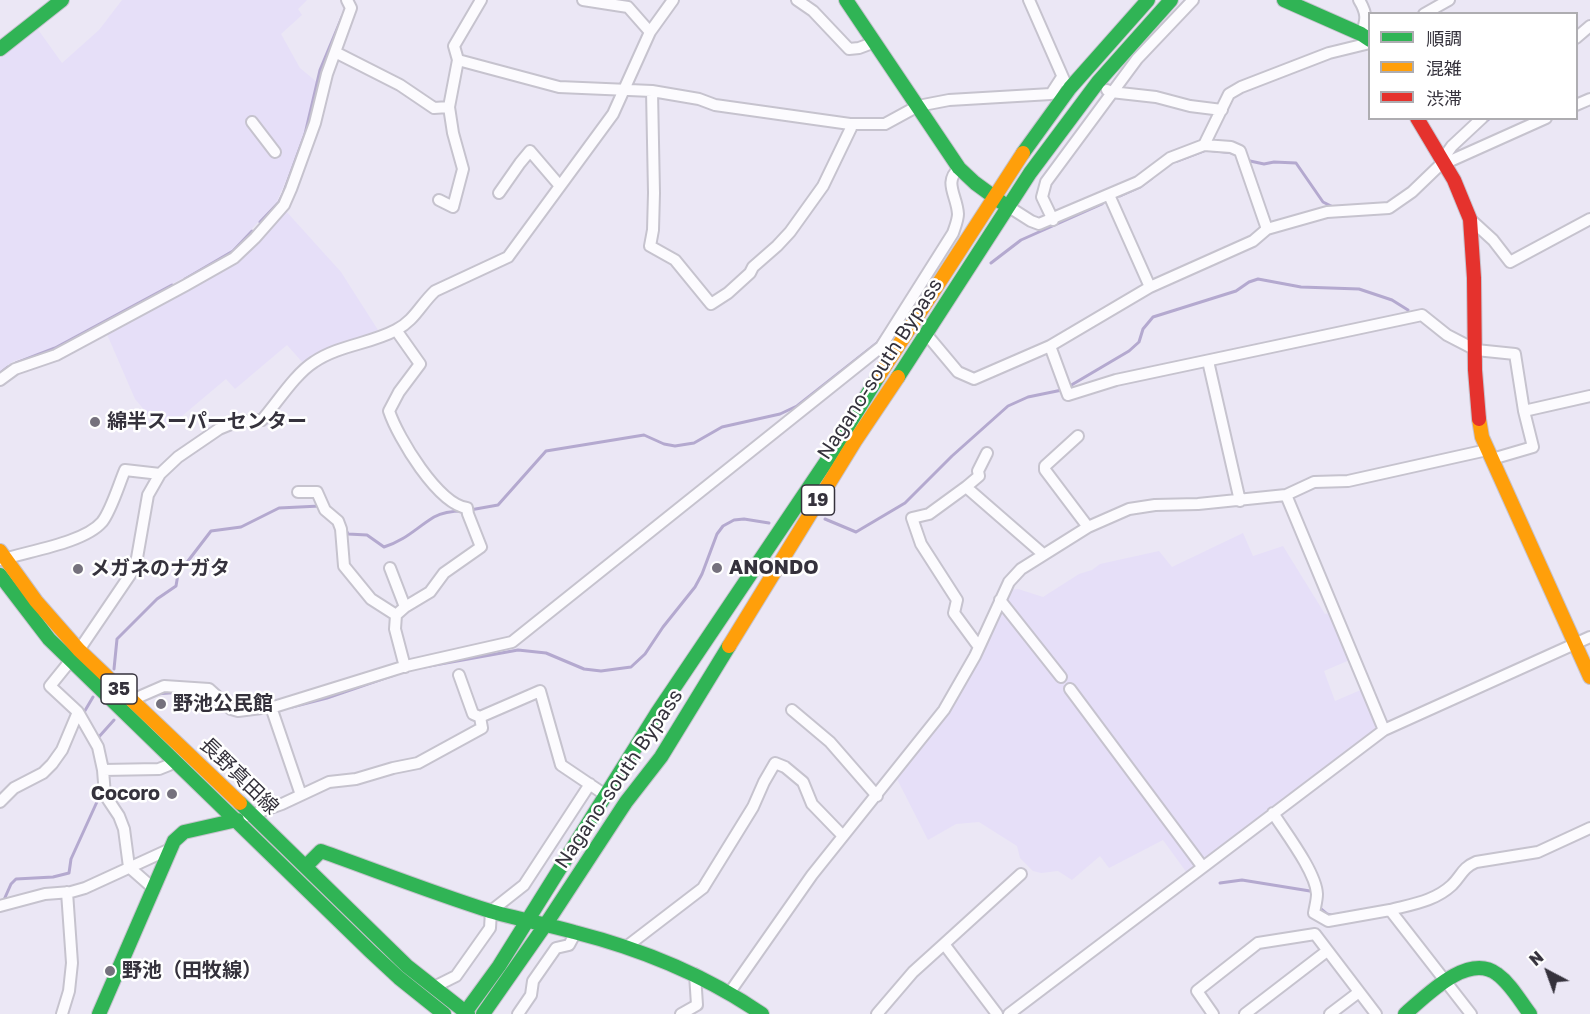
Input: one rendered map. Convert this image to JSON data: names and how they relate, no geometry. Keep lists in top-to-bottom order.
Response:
{
  "streets": {
    "main road": [
      "Nagano-south Bypass",
      "19",
      "35",
      "長野真田線"
    ]
  },
  "crossings": [
    ["Nagano-south Bypass", "長野真田線"]
  ],
  "places": [
    "綿半スーパーセンター",
    "ANONDO",
    "メガネのナガタ",
    "野池公民館",
    "Cocoro",
    "野池（田牧線）"
  ],
  "legend": ["順調", "混雑", "渋滞"],
  "north": "top left"
}
